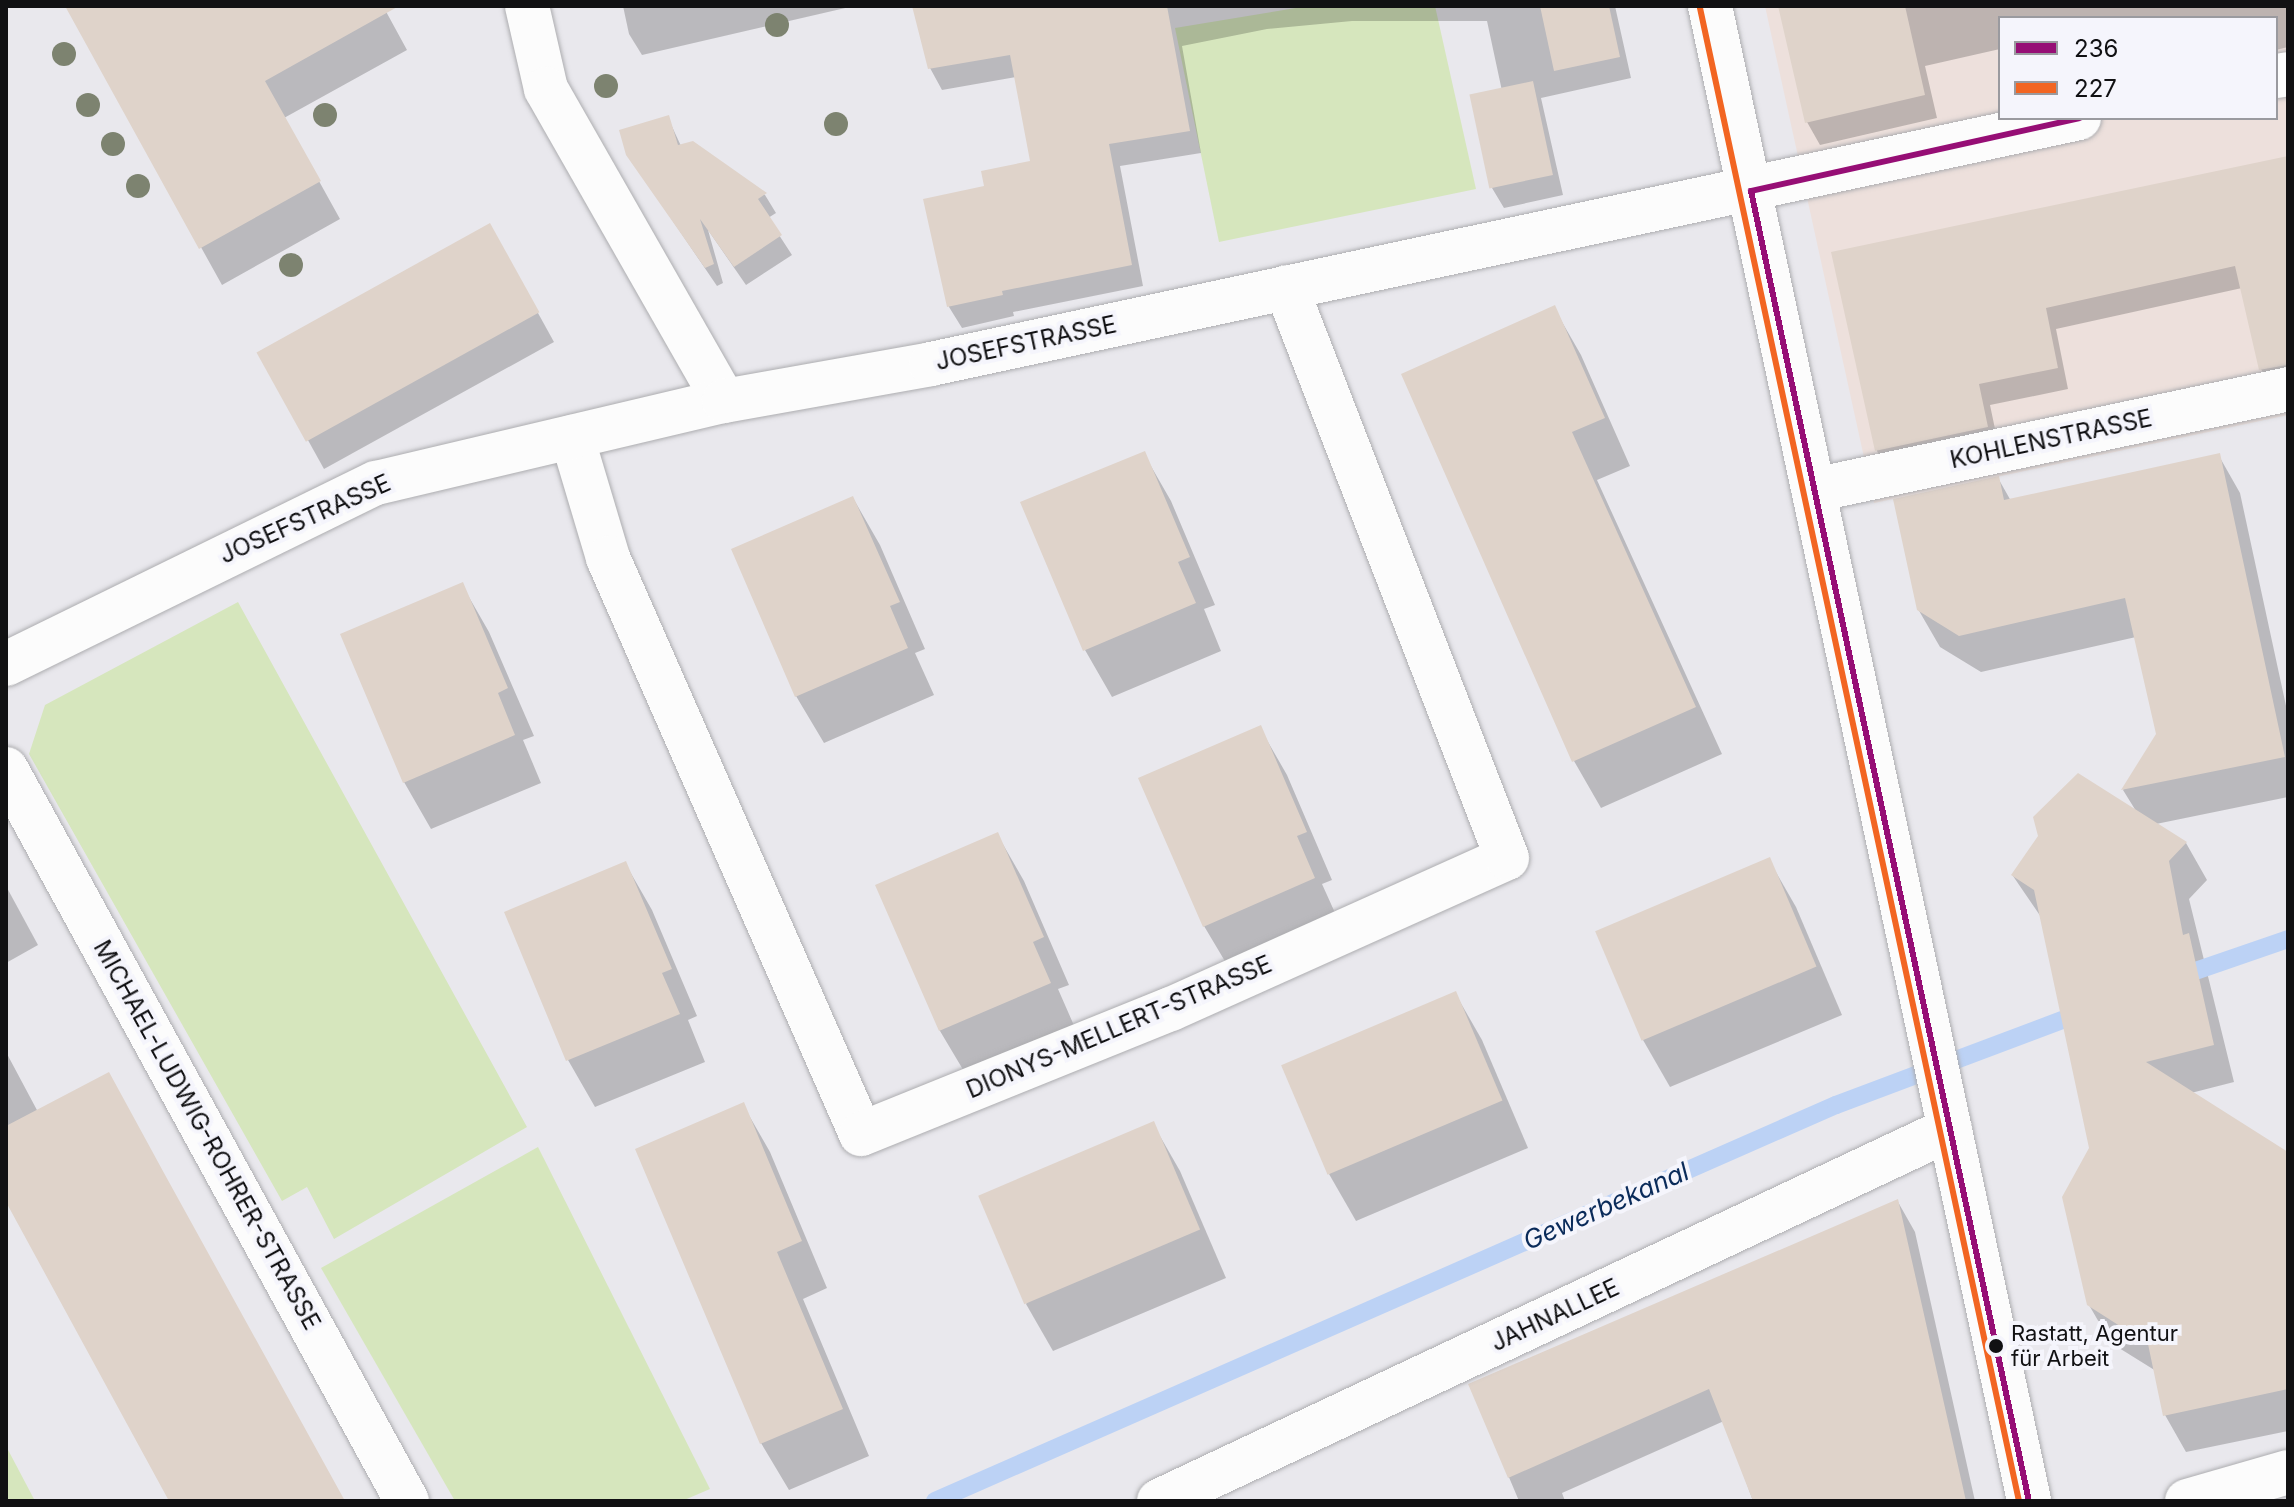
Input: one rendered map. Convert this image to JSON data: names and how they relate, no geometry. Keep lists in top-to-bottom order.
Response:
{
  "streets": {
    "street": [
      "JOSEFSTRASSE",
      "KOHLENSTRASSE",
      "DIONYS-MELLERT-STRASSE",
      "MICHAEL-LUDWIG-ROHRER-STRASSE",
      "JAHNALLEE"
    ]
  },
  "crossings": [
    ["JOSEFSTRASSE", "DIONYS-MELLERT-STRASSE"]
  ],
  "water": ["Gewerbekanal"],
  "places": ["Rastatt, Agentur für Arbeit"],
  "lines": ["transit line 227", "transit line 236"],
  "legend": ["236", "227"]
}
